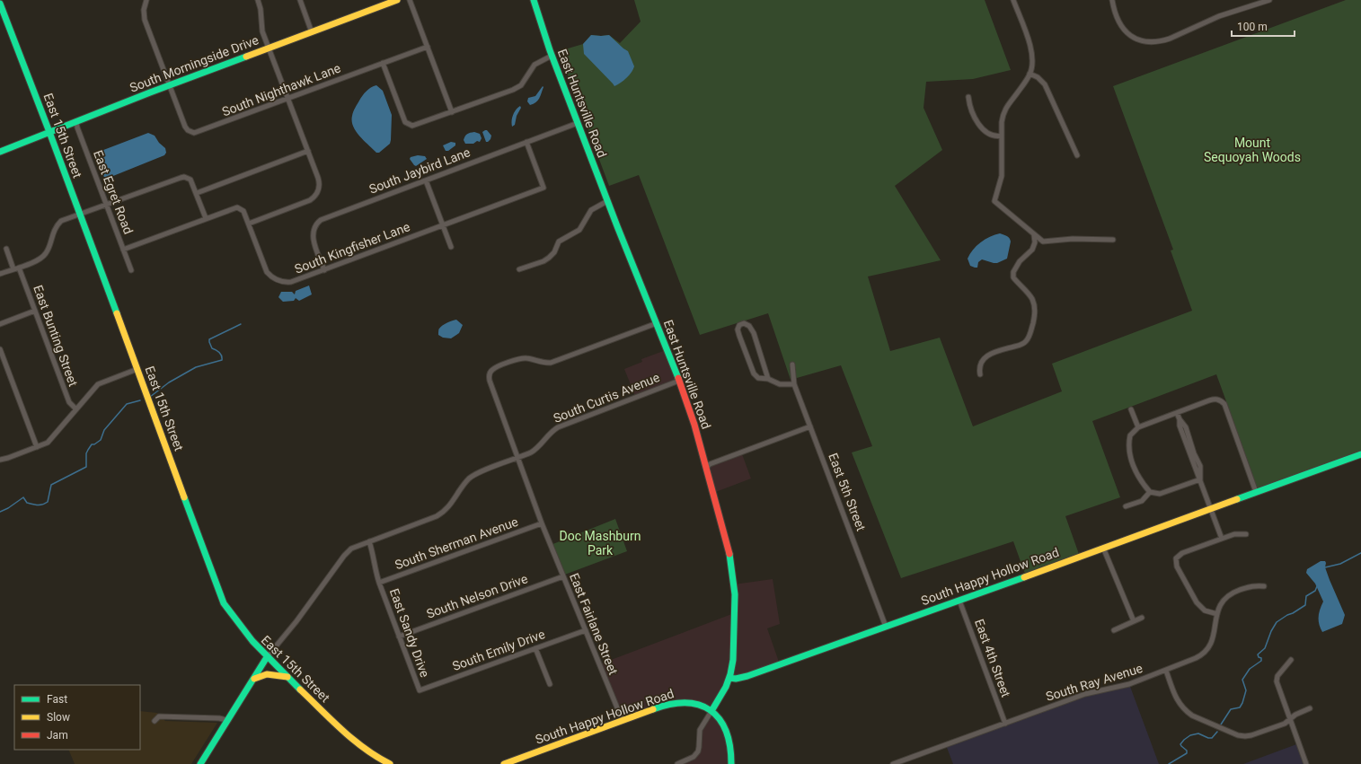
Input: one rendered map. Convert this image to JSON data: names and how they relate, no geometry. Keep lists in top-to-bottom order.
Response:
{
  "streets": {
    "main road": [
      "South Morningside Drive",
      "East Huntsville Road",
      "East 15th Street",
      "South Happy Hollow Road"
    ],
    "street": [
      "South Nighthawk Lane",
      "South Jaybird Lane",
      "East Egret Road",
      "South Kingfisher Lane",
      "East Bunting Street",
      "South Curtis Avenue",
      "East 5th Street",
      "South Sherman Avenue",
      "South Nelson Drive",
      "East Fairlane Street",
      "East Sandy Drive",
      "South Emily Drive",
      "East 4th Street",
      "South Ray Avenue"
    ]
  },
  "crossings": [
    ["South Morningside Drive", "South Nighthawk Lane"],
    ["South Morningside Drive", "East 15th Street"],
    ["South Morningside Drive", "East Egret Road"],
    ["East Huntsville Road", "South Jaybird Lane"],
    ["East Huntsville Road", "South Curtis Avenue"],
    ["East Huntsville Road", "South Happy Hollow Road"],
    ["East Huntsville Road", "East Fairlane Street"],
    ["East 15th Street", "South Curtis Avenue"],
    ["South Jaybird Lane", "South Kingfisher Lane"],
    ["East Egret Road", "South Kingfisher Lane"],
    ["South Curtis Avenue", "East Fairlane Street"],
    ["South Curtis Avenue", "East Sandy Drive"],
    ["East 5th Street", "South Happy Hollow Road"],
    ["South Sherman Avenue", "East Fairlane Street"],
    ["South Sherman Avenue", "East Sandy Drive"],
    ["South Happy Hollow Road", "East Fairlane Street"],
    ["South Happy Hollow Road", "East 4th Street"],
    ["South Nelson Drive", "East Fairlane Street"],
    ["South Nelson Drive", "East Sandy Drive"],
    ["East Fairlane Street", "South Emily Drive"],
    ["East Sandy Drive", "South Emily Drive"],
    ["East 4th Street", "South Ray Avenue"]
  ],
  "parks": ["Mount Sequoyah Woods", "Doc Mashburn Park"],
  "legend": ["Fast", "Slow", "Jam"],
  "scale_bar": "100 m"
}
